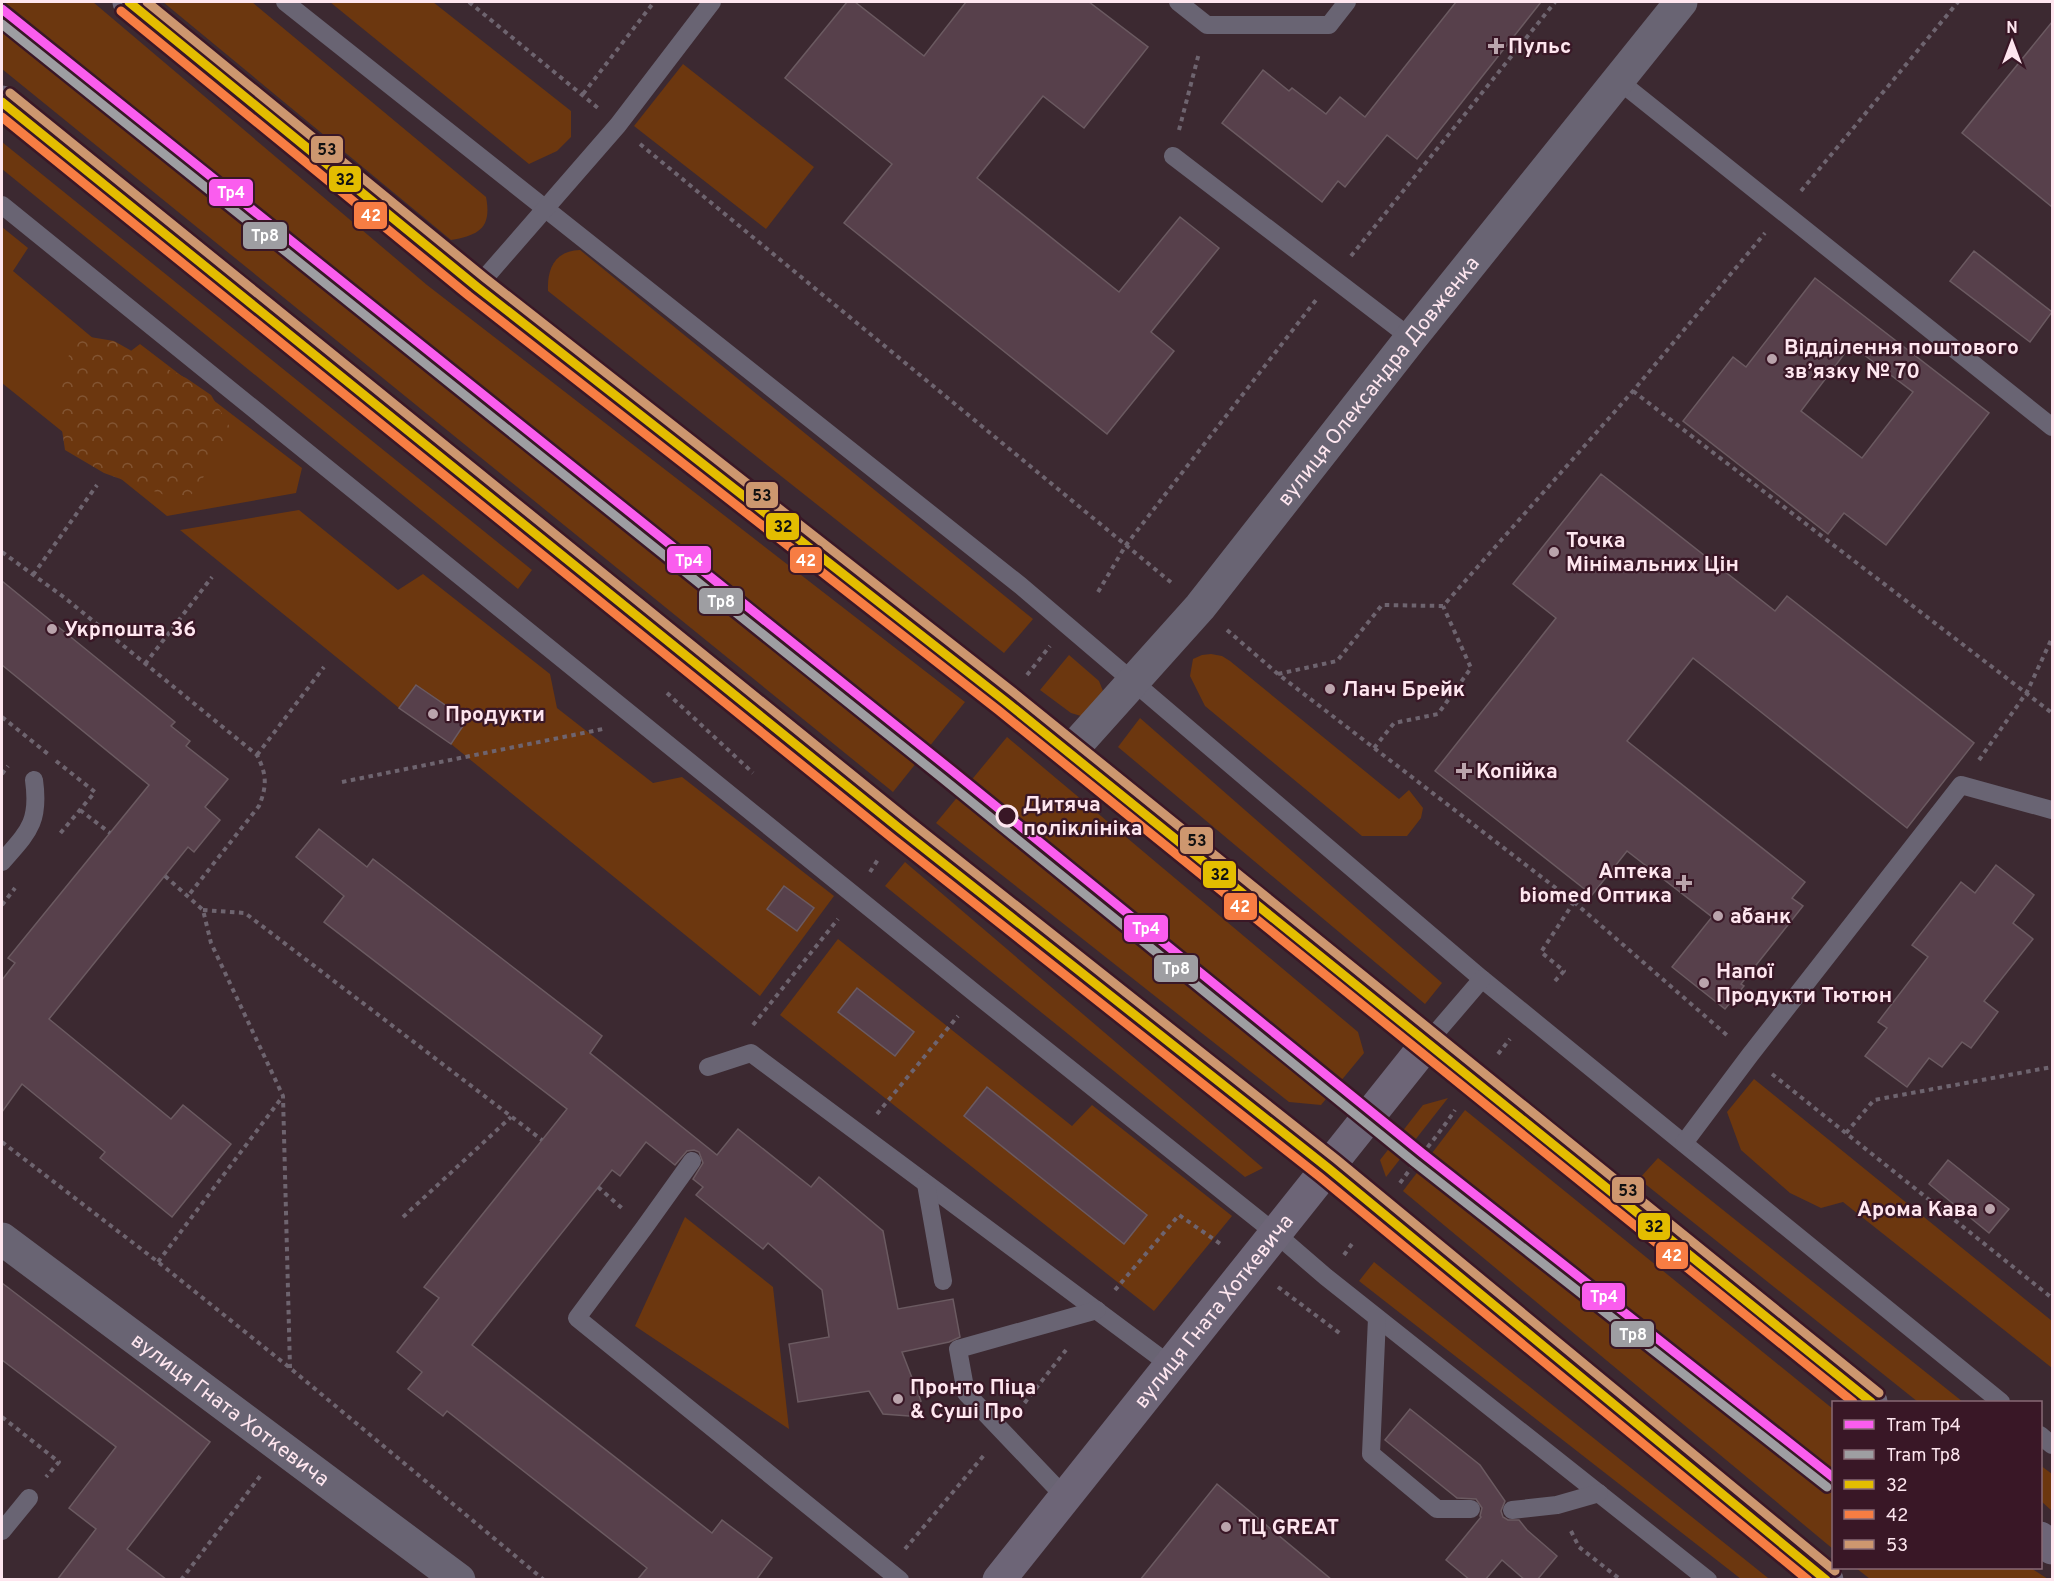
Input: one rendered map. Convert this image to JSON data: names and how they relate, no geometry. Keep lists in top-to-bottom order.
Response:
{
  "streets": {
    "main road": ["вулиця Гната Хоткевича"],
    "street": ["вулиця Олександра Довженка"]
  },
  "places": {
    "health": ["Пульс", "Копійка", "Аптека biomed Оптика"],
    "other": [
      "Відділення поштового зв’язку № 70",
      "Точка Мінімальних Цін",
      "Укрпошта 36",
      "Ланч Брейк",
      "Продукти",
      "Дитяча поліклініка",
      "а̀банк",
      "Напої Продукти Тютюн",
      "Арома Кава",
      "Пронто Піца & Суші Про",
      "ТЦ GREAT"
    ]
  },
  "lines": [
    "transit line 32",
    "transit line 53",
    "tram line Тр4",
    "transit line 42",
    "tram line Тр8"
  ],
  "legend": [
    "Tram Тр4",
    "Tram Тр8",
    "32",
    "42",
    "53"
  ],
  "north": "top"
}
